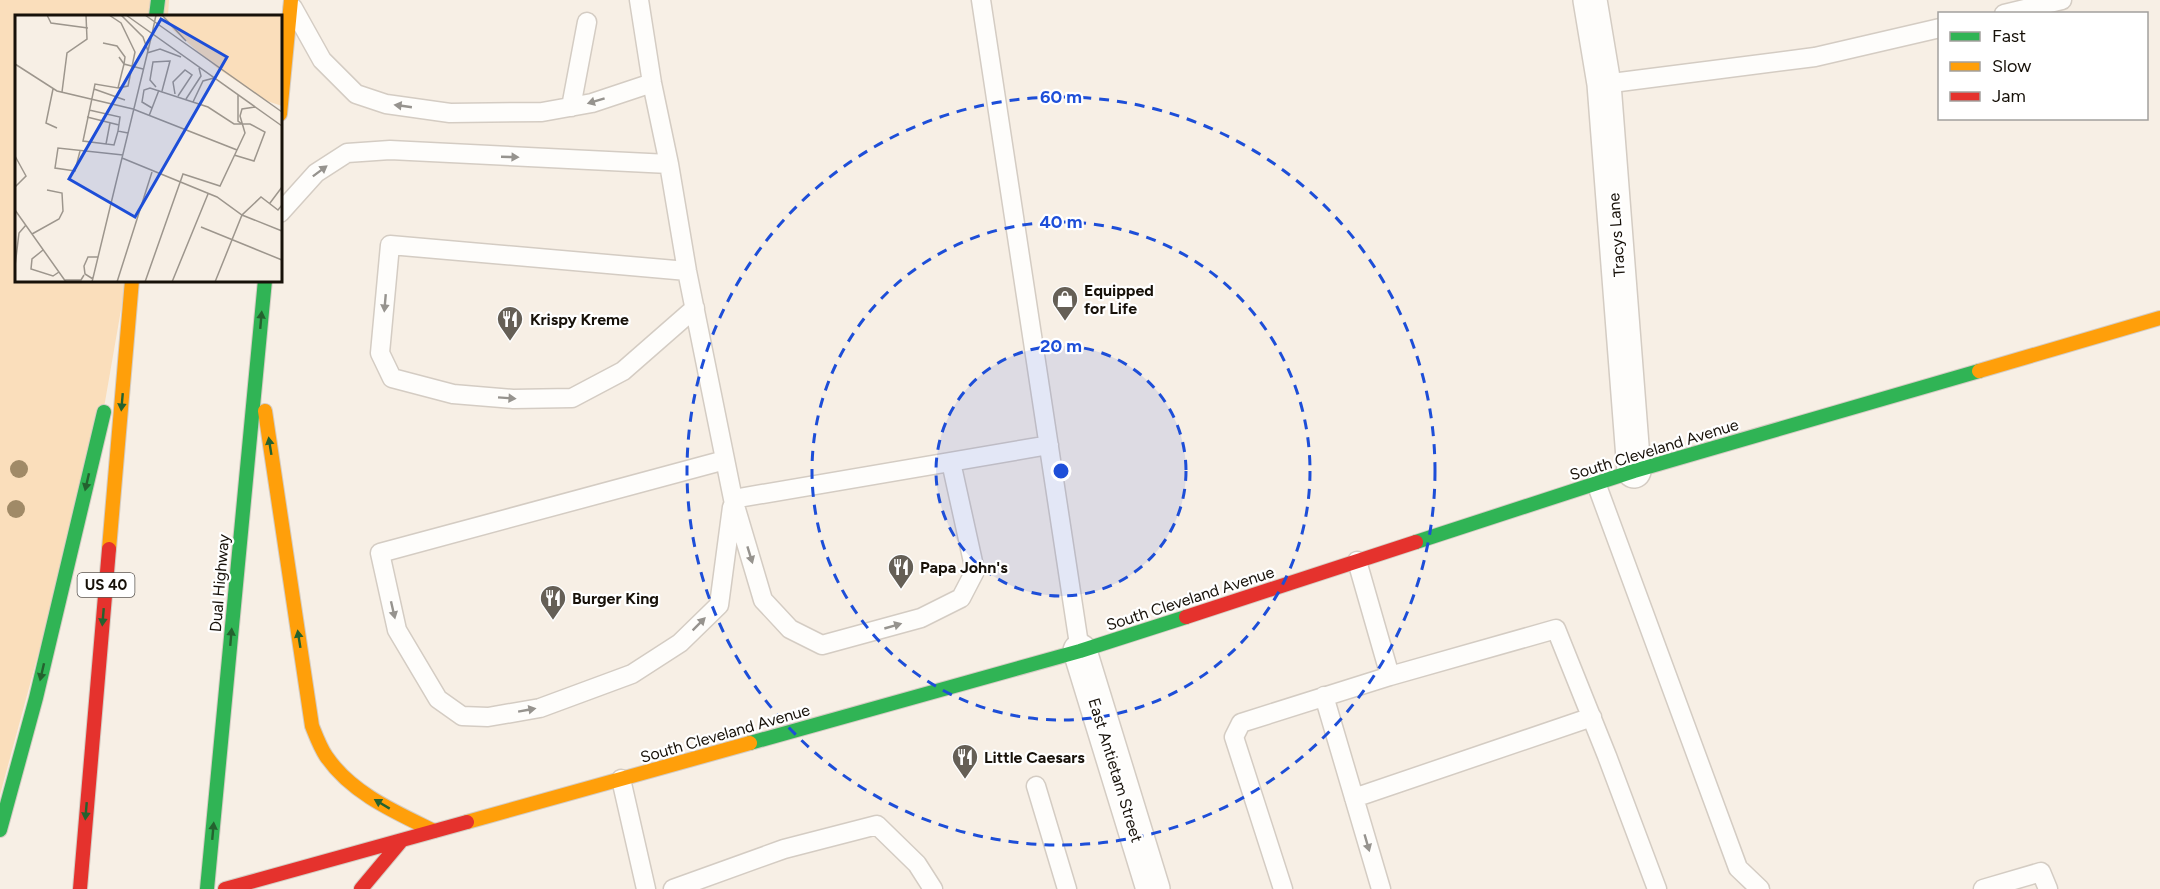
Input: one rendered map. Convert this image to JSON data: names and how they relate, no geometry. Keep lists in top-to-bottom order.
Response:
{
  "streets": {
    "main road": ["South Cleveland Avenue", "Dual Highway", "US 40"],
    "street": ["Tracys Lane", "East Antietam Street"]
  },
  "crossings": [
    ["Tracys Lane", "South Cleveland Avenue"],
    ["South Cleveland Avenue", "East Antietam Street"]
  ],
  "one_way": ["Dual Highway"],
  "places": {
    "shop": ["Equipped for Life"],
    "restaurant": [
      "Krispy Kreme",
      "Papa John's",
      "Burger King",
      "Little Caesars"
    ]
  },
  "legend": ["Fast", "Slow", "Jam"],
  "rings": ["60 m", "40 m", "20 m"]
}
